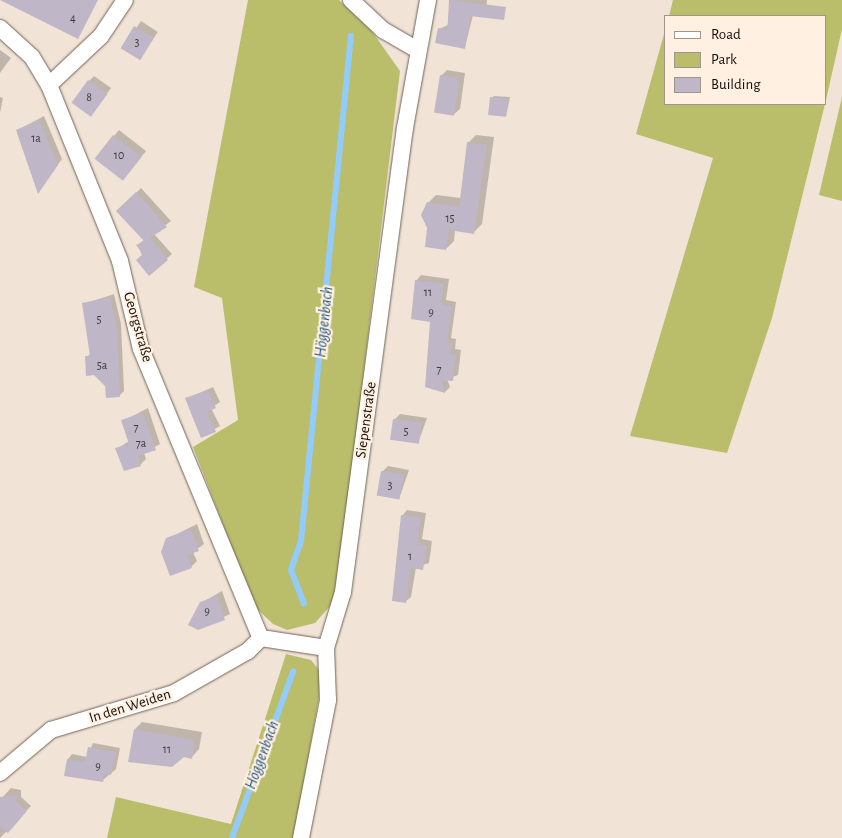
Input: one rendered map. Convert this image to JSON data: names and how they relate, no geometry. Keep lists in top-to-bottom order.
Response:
{
  "streets": {
    "street": ["Georgstraße", "Siepenstraße", "In den Weiden"]
  },
  "crossings": [
    ["Georgstraße", "In den Weiden"]
  ],
  "water": ["Höggenbach"],
  "house_numbers": [
    "4",
    "3",
    "8",
    "1a",
    "10",
    "15",
    "11",
    "9",
    "5",
    "5a",
    "7",
    "7",
    "5",
    "7a",
    "3",
    "1",
    "9",
    "11",
    "9"
  ],
  "legend": ["Road", "Park", "Building"]
}
